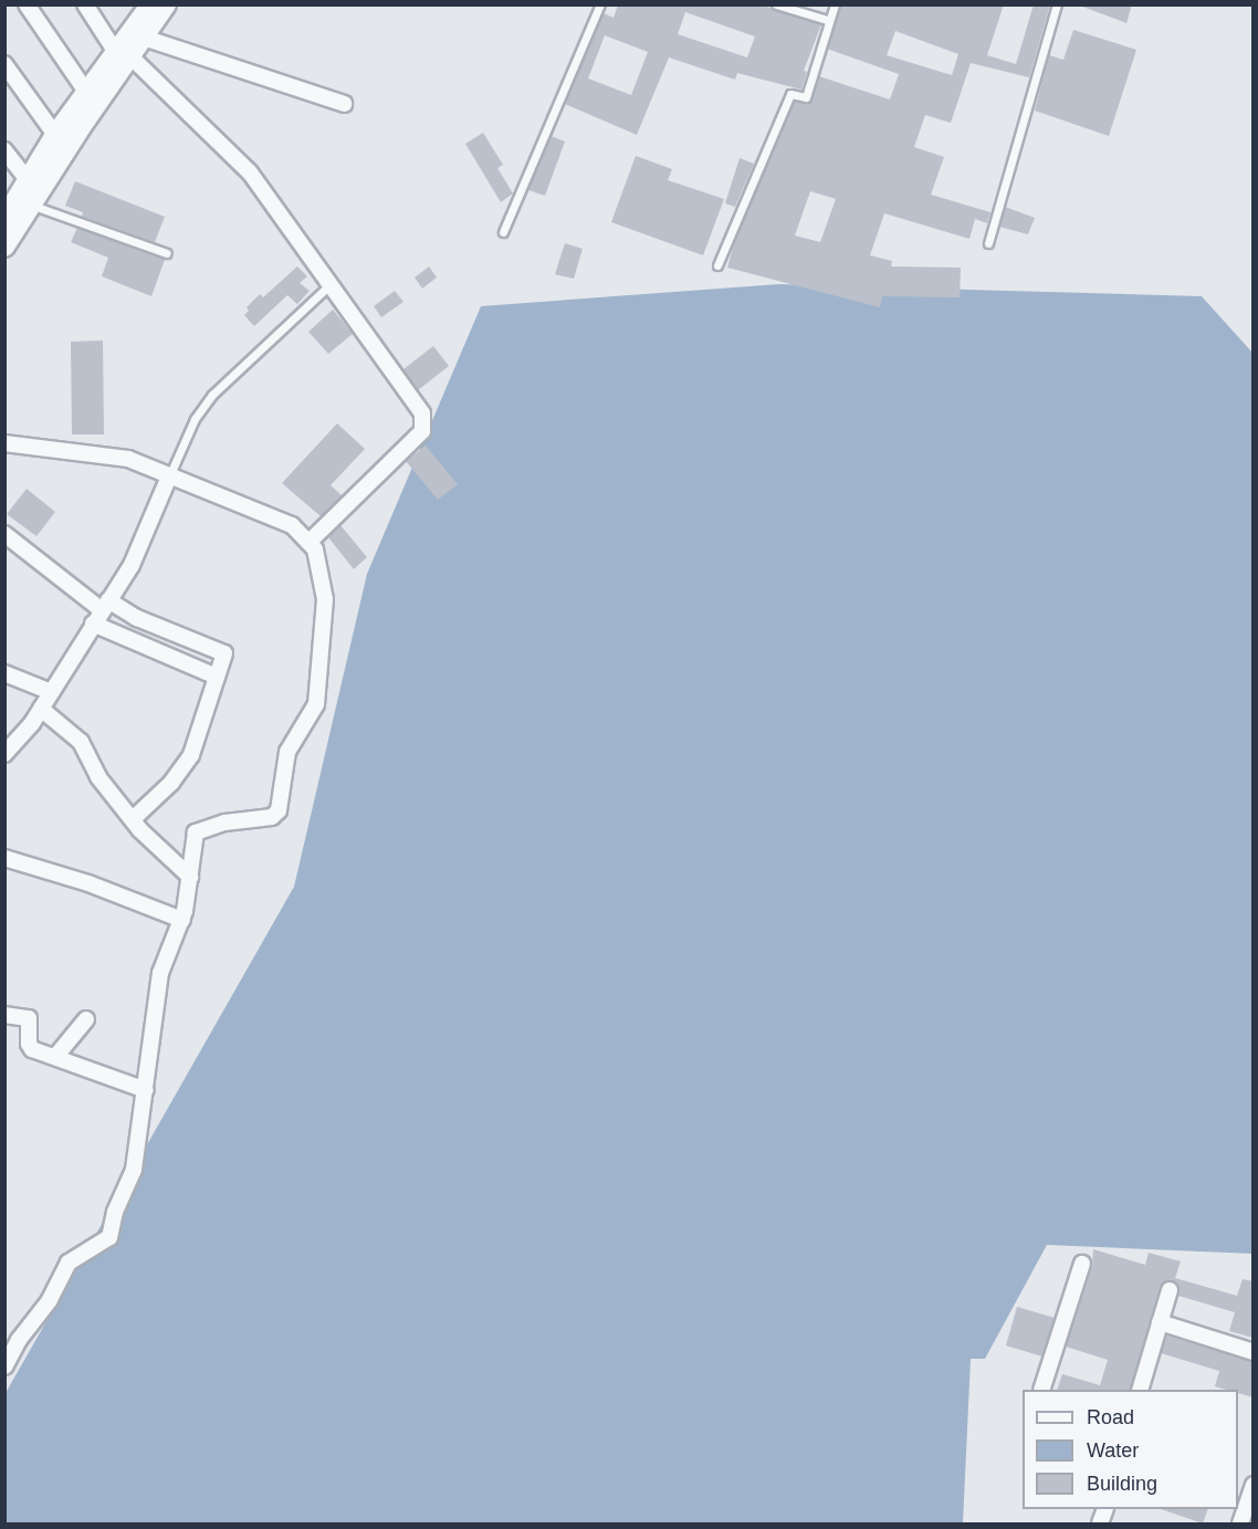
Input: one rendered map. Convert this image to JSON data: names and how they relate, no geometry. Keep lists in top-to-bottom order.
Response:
{
  "legend": ["Road", "Water", "Building"]
}
